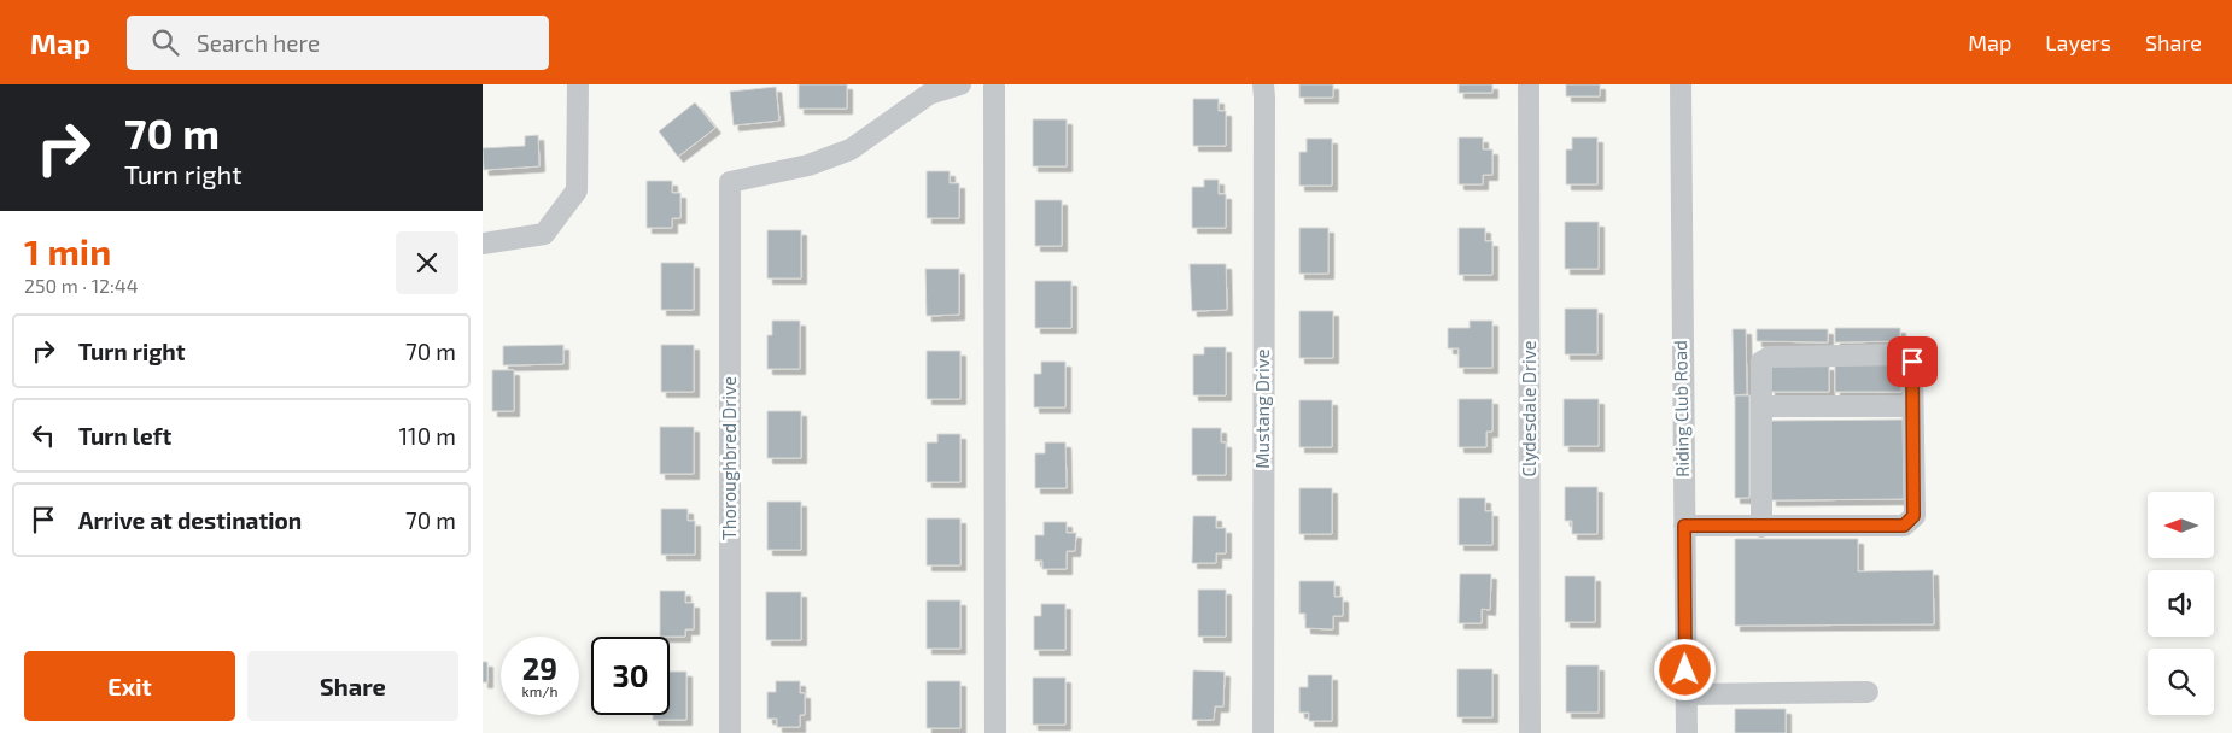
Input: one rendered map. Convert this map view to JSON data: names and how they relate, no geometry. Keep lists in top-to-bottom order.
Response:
{
  "streets": {
    "street": [
      "Mustang Drive",
      "Clydesdale Drive",
      "Riding Club Road",
      "Thoroughbred Drive"
    ]
  },
  "north": "left",
  "page": {
    "header": "Map",
    "search": "Search here",
    "nav": ["Map", "Layers", "Share"],
    "turn": ["70 m", "Turn right"],
    "heading": ["1 min", "250 m · 12:44"],
    "list": [
      {
        "name": "Turn right",
        "value": "70 m"
      },
      {
        "name": "Turn left",
        "value": "110 m"
      },
      {
        "name": "Arrive at destination",
        "value": "70 m"
      }
    ],
    "speed": "29 km/h",
    "limit": "30",
    "buttons": ["Exit", "Share"]
  }
}
